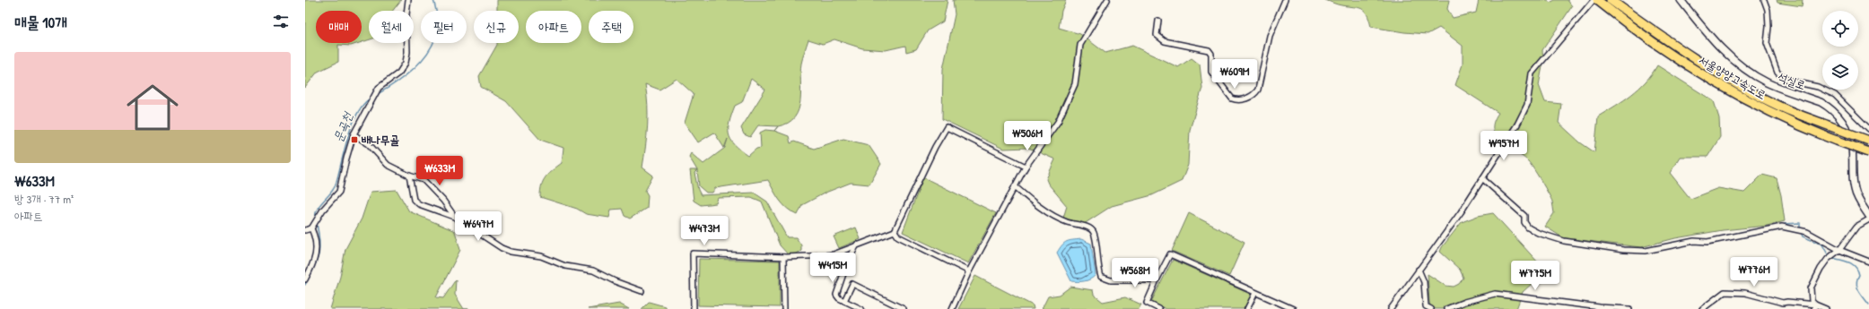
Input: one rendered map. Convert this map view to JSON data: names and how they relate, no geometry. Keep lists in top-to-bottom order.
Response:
{
  "streets": {
    "highway": ["서울양양고속도로"],
    "main road": ["석실로"]
  },
  "water": ["문곡천"],
  "places": {
    "transit": ["배나무골"]
  },
  "page": {
    "heading": "매물 10개",
    "chip": [
      "매매",
      "월세",
      "필터",
      "신규",
      "아파트",
      "주택"
    ],
    "list": [
      {
        "name": "₩633M",
        "note": "방 3개 · 77 m² · 아파트"
      }
    ],
    "price": [
      "₩609M",
      "₩506M",
      "₩957M",
      "₩633M",
      "₩647M",
      "₩473M",
      "₩415M",
      "₩776M",
      "₩568M",
      "₩775M"
    ]
  }
}
